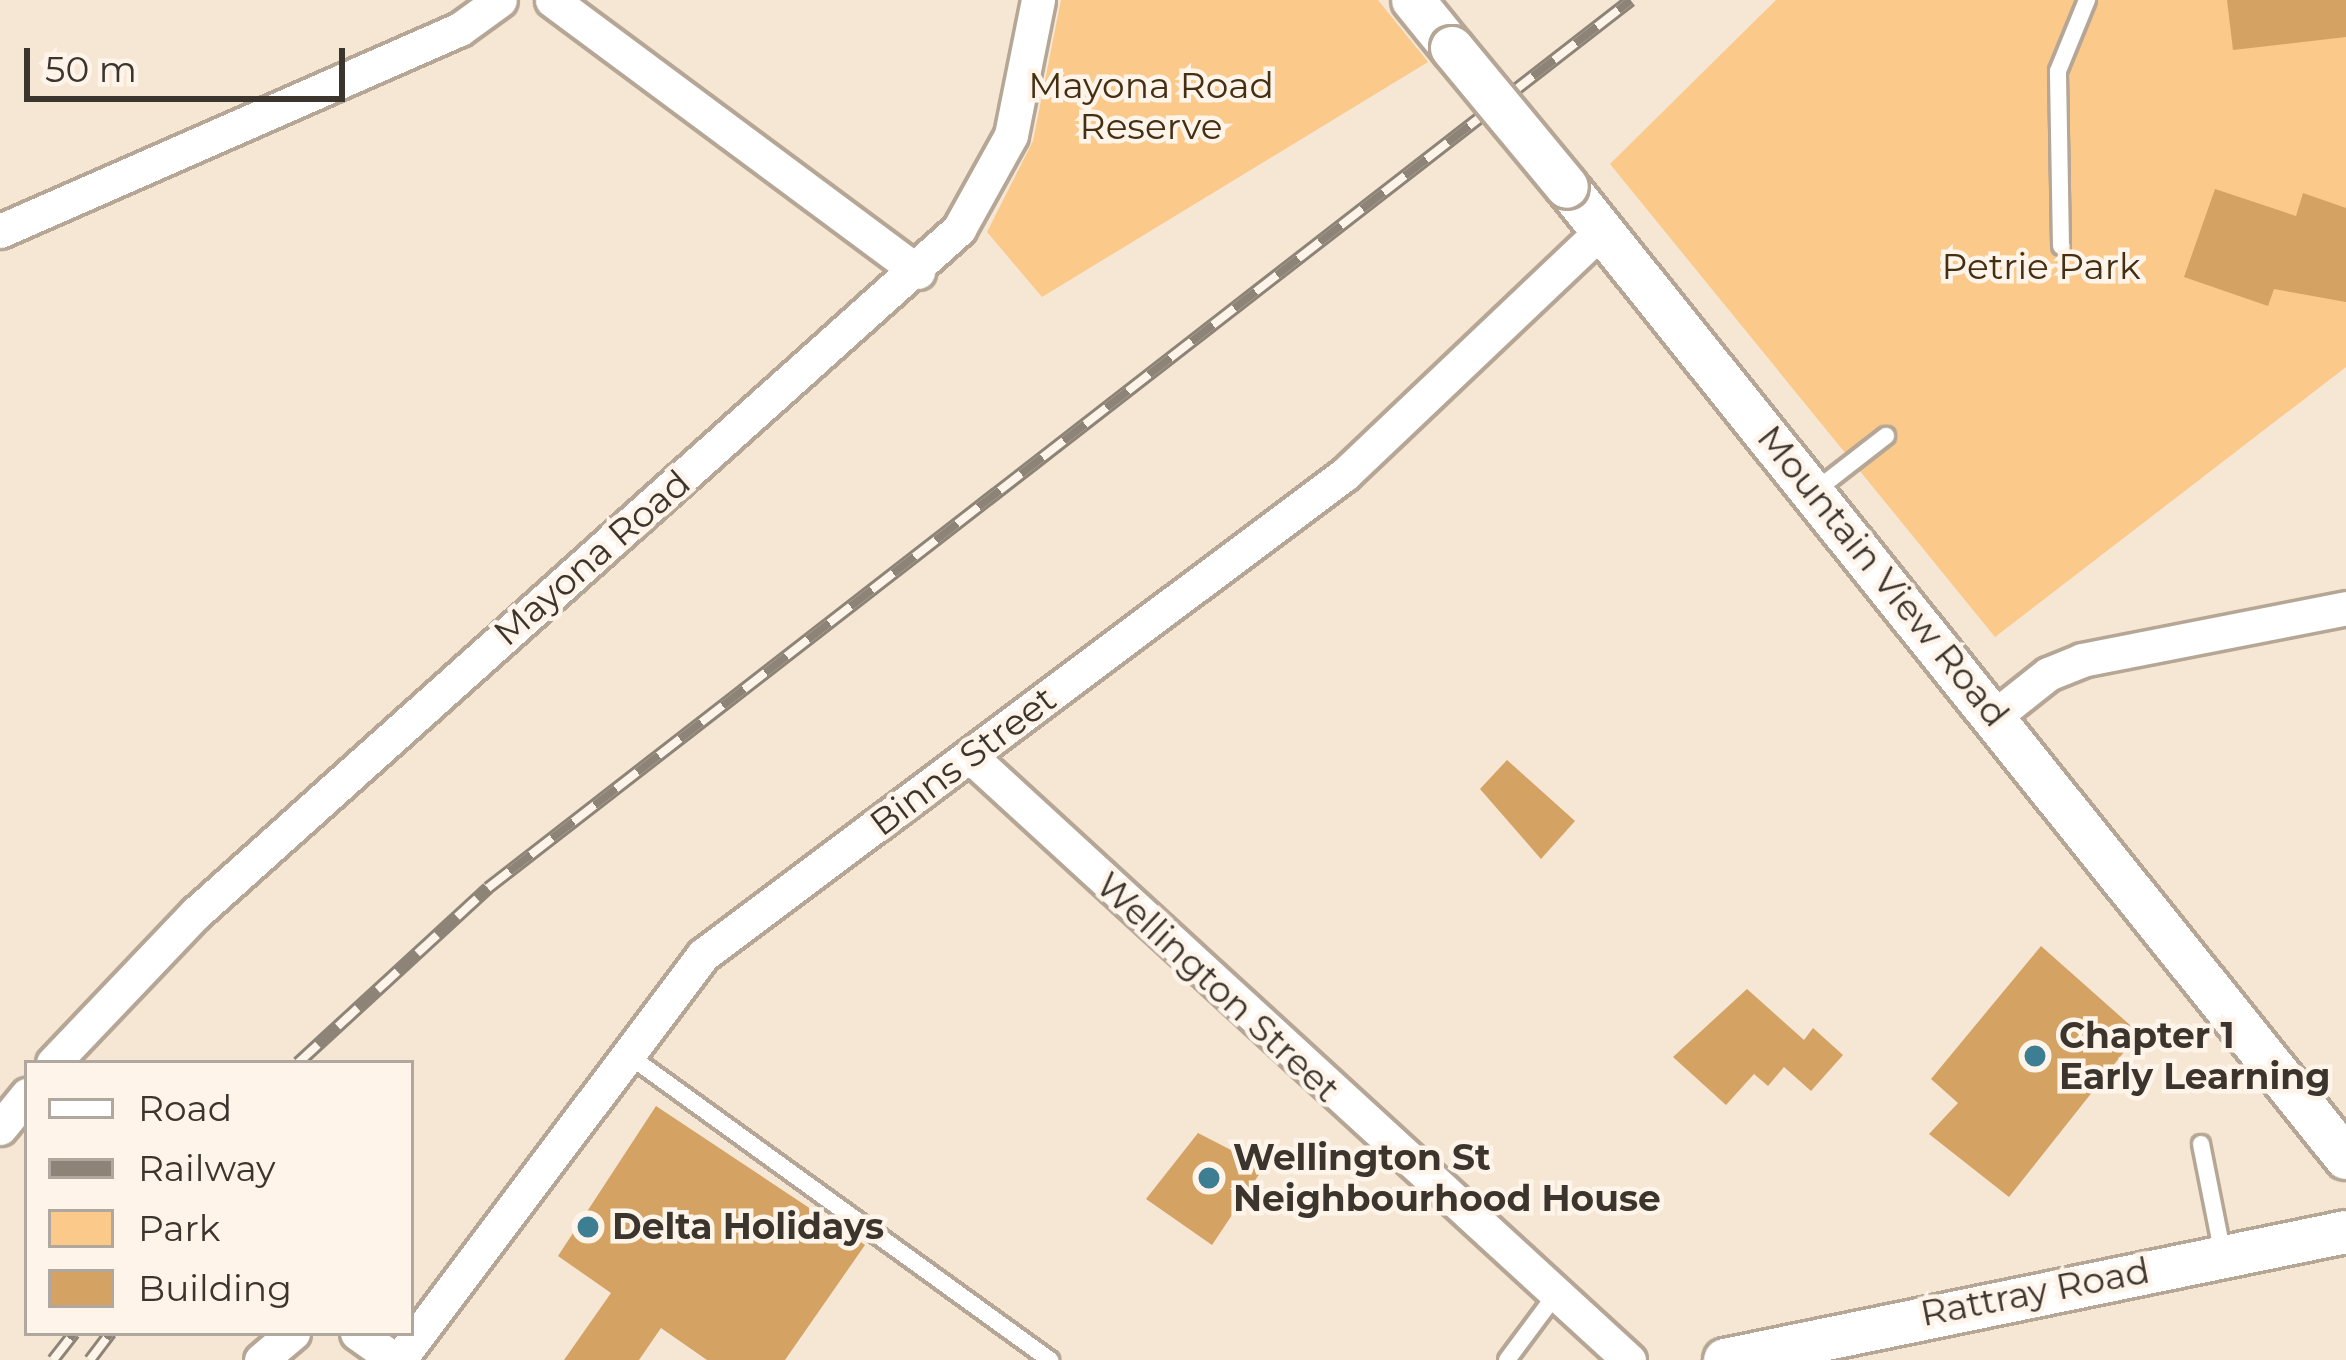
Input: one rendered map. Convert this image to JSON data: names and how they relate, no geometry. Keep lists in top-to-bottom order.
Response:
{
  "streets": {
    "street": [
      "Mayona Road",
      "Mountain View Road",
      "Binns Street",
      "Wellington Street",
      "Rattray Road"
    ]
  },
  "crossings": [
    ["Mountain View Road", "Binns Street"],
    ["Binns Street", "Wellington Street"]
  ],
  "parks": ["Mayona Road Reserve", "Petrie Park"],
  "places": ["Chapter 1 Early Learning", "Wellington St Neighbourhood House", "Delta Holidays"],
  "legend": [
    "Road",
    "Railway",
    "Park",
    "Building"
  ],
  "scale_bar": "50 m"
}
